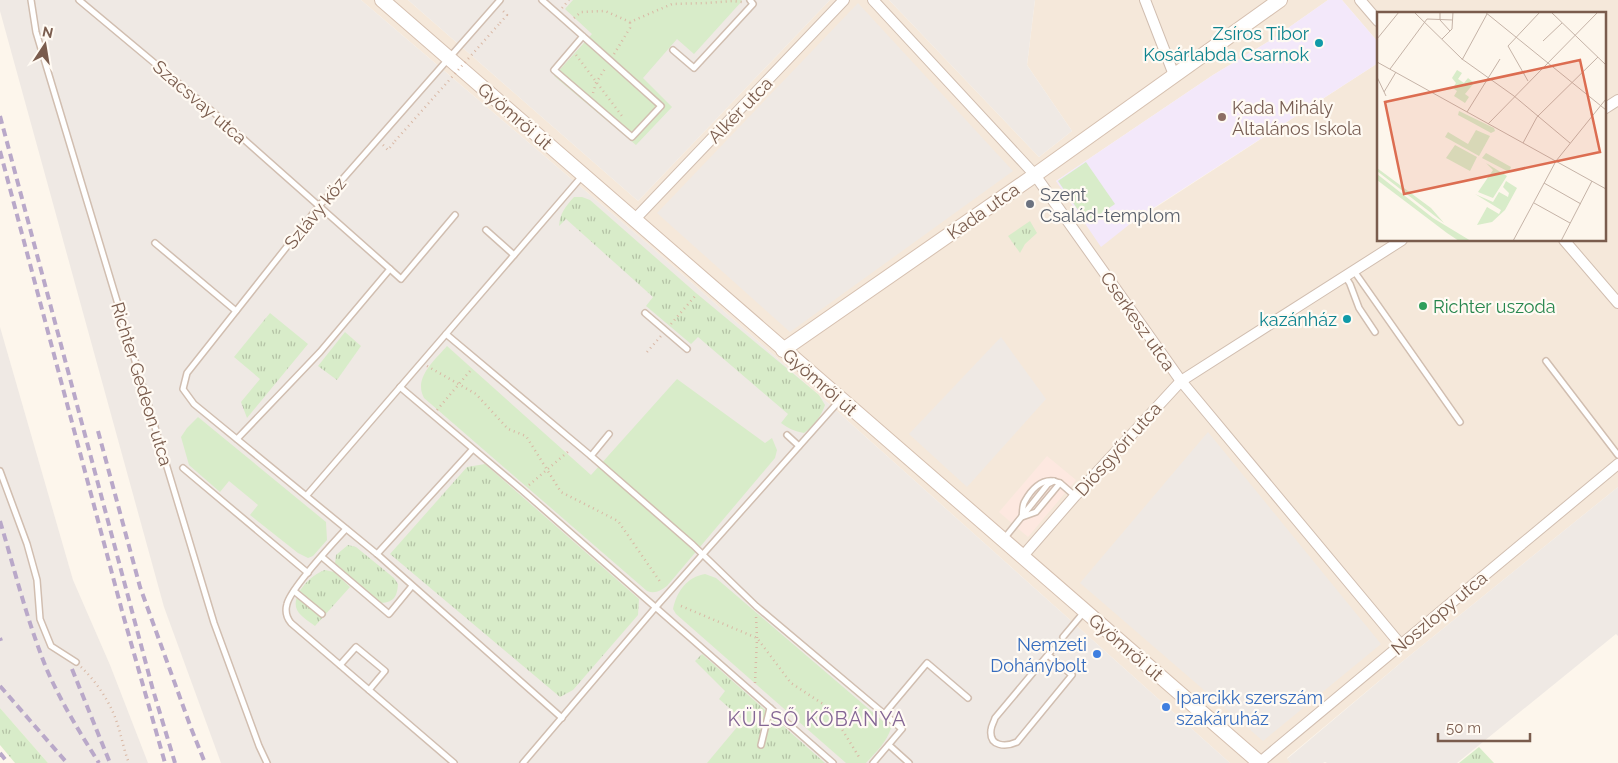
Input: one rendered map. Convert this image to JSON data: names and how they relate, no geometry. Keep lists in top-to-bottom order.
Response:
{
  "streets": {
    "street": [
      "Alkér utca",
      "Gyömrői út",
      "Kada utca",
      "Cserkesz utca",
      "Diósgyőri utca",
      "Noszlopy utca"
    ],
    "lane": ["Szacsvay utca", "Szlávy köz", "Richter Gedeon utca"]
  },
  "crossings": [
    ["Szacsvay utca", "Szlávy köz"],
    ["Alkér utca", "Gyömrői út"],
    ["Gyömrői út", "Kada utca"],
    ["Gyömrői út", "Szlávy köz"],
    ["Gyömrői út", "Diósgyőri utca"],
    ["Gyömrői út", "Noszlopy utca"],
    ["Kada utca", "Cserkesz utca"],
    ["Cserkesz utca", "Diósgyőri utca"],
    ["Cserkesz utca", "Noszlopy utca"]
  ],
  "districts": ["KÜLSŐ KŐBÁNYA"],
  "places": [
    "Zsíros Tibor Kosárlabda Csarnok",
    "Kada Mihály Általános Iskola",
    "Szent Család-templom",
    "Richter uszoda",
    "kazánház",
    "Nemzeti Dohánybolt",
    "Iparcikk szerszám szakáruház"
  ],
  "scale_bar": "50 m",
  "north": "top"
}
